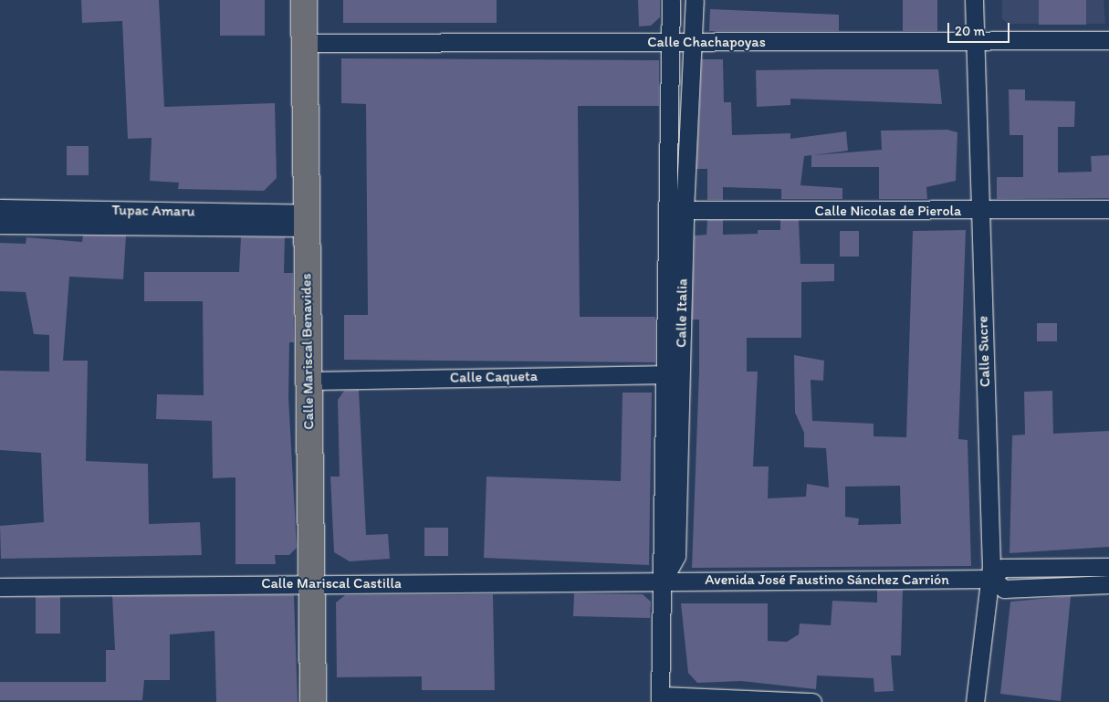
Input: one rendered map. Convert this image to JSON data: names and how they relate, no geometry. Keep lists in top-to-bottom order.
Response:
{
  "streets": {
    "main road": ["Calle Mariscal Benavides"],
    "street": [
      "Calle Chachapoyas",
      "Tupac Amaru",
      "Calle Nicolas de Pierola",
      "Calle Italia",
      "Calle Sucre",
      "Calle Caqueta",
      "Avenida José Faustino Sánchez Carrión",
      "Calle Mariscal Castilla"
    ]
  },
  "crossings": [
    ["Calle Chachapoyas", "Calle Italia"],
    ["Calle Chachapoyas", "Calle Mariscal Benavides"],
    ["Calle Chachapoyas", "Calle Sucre"],
    ["Tupac Amaru", "Calle Mariscal Benavides"],
    ["Calle Nicolas de Pierola", "Calle Italia"],
    ["Calle Nicolas de Pierola", "Calle Sucre"],
    ["Calle Italia", "Calle Caqueta"],
    ["Calle Italia", "Avenida José Faustino Sánchez Carrión"],
    ["Calle Italia", "Calle Mariscal Castilla"],
    ["Calle Mariscal Benavides", "Calle Caqueta"],
    ["Calle Mariscal Benavides", "Calle Mariscal Castilla"],
    ["Calle Sucre", "Avenida José Faustino Sánchez Carrión"],
    ["Avenida José Faustino Sánchez Carrión", "Calle Mariscal Castilla"]
  ],
  "scale_bar": "20 m"
}
